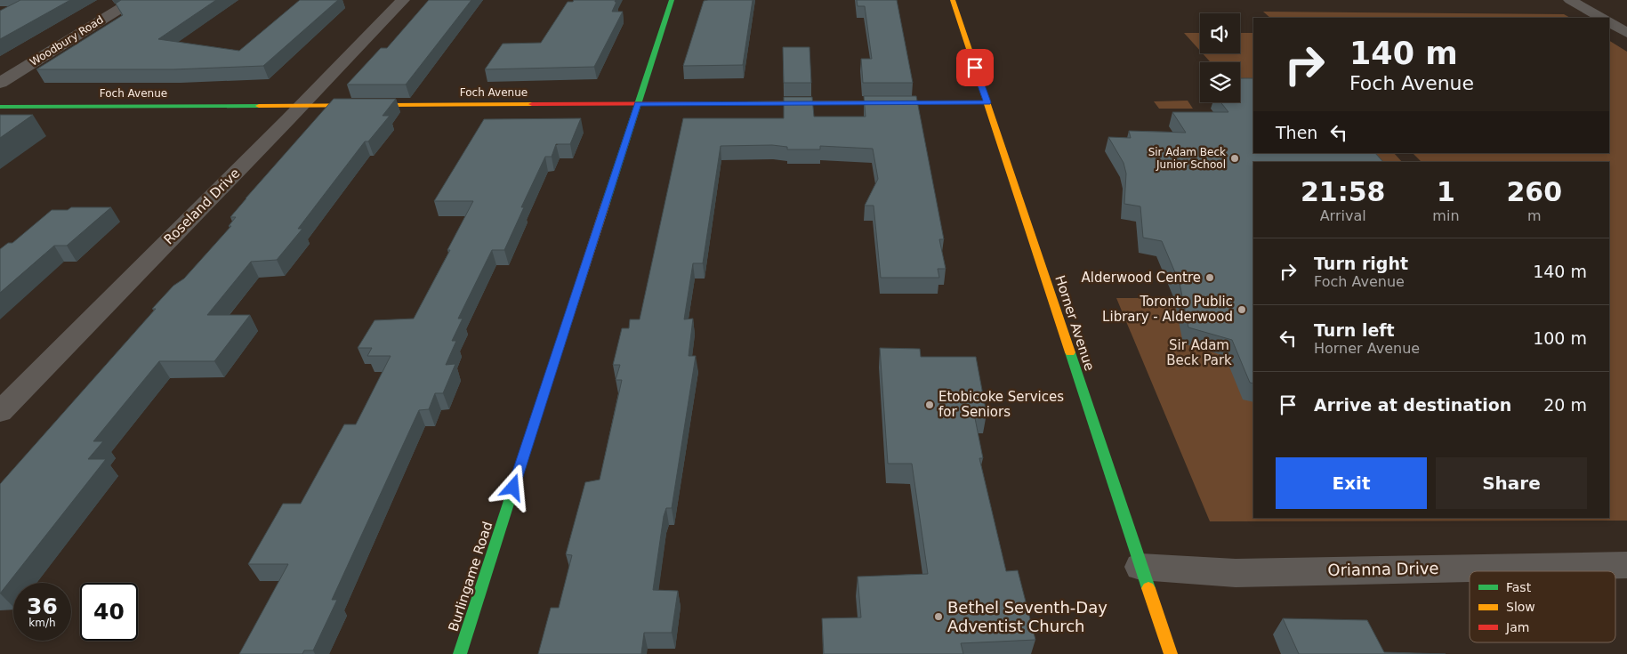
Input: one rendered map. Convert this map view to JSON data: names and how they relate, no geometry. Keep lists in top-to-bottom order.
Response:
{
  "streets": {
    "street": [
      "Woodbury Road",
      "Foch Avenue",
      "Roseland Drive",
      "Horner Avenue",
      "Orianna Drive",
      "Burlingame Road"
    ]
  },
  "crossings": [
    ["Foch Avenue", "Roseland Drive"],
    ["Foch Avenue", "Horner Avenue"],
    ["Foch Avenue", "Burlingame Road"],
    ["Horner Avenue", "Orianna Drive"]
  ],
  "parks": ["Sir Adam Beck Park"],
  "places": [
    "Sir Adam Beck Junior School",
    "Alderwood Centre",
    "Toronto Public Library - Alderwood",
    "Etobicoke Services for Seniors",
    "Bethel Seventh-Day Adventist Church"
  ],
  "legend": ["Fast", "Slow", "Jam"],
  "page": {
    "turn": ["140 m", "Foch Avenue"],
    "then": "Then",
    "eta": [
      "21:58",
      "Arrival",
      "1",
      "min",
      "260",
      "m"
    ],
    "list": [
      {
        "name": "Turn right",
        "note": "Foch Avenue",
        "value": "140 m"
      },
      {
        "name": "Turn left",
        "note": "Horner Avenue",
        "value": "100 m"
      },
      {
        "name": "Arrive at destination",
        "value": "20 m"
      }
    ],
    "buttons": ["Exit", "Share"],
    "speed": "36 km/h",
    "limit": "40"
  }
}
